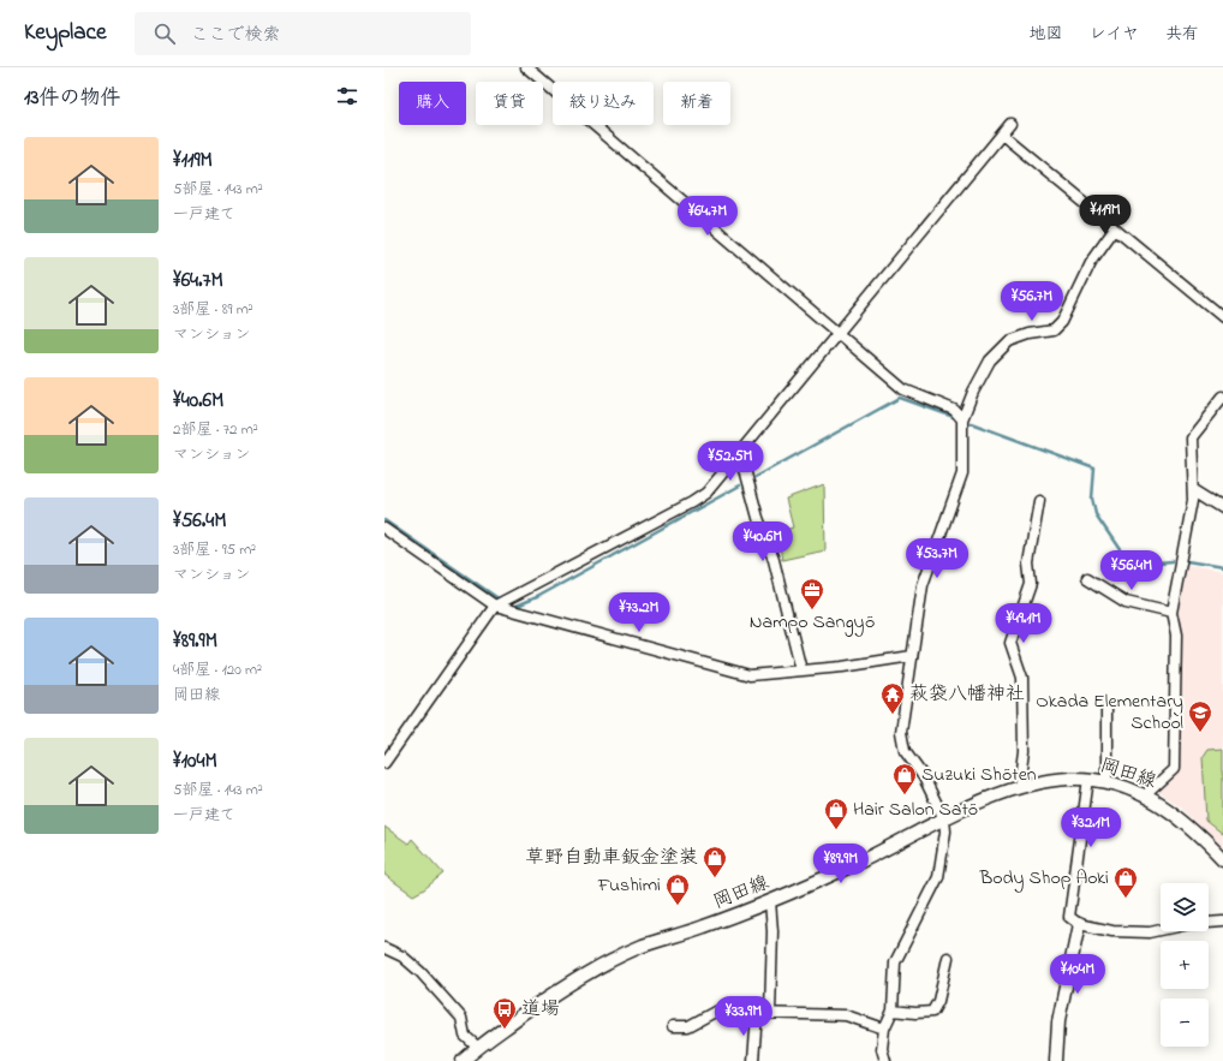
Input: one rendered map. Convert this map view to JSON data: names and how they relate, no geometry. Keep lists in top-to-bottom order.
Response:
{
  "streets": {
    "street": ["岡田線"]
  },
  "places": {
    "office": ["Nampo Sangyō"],
    "temple": ["萩袋八幡神社"],
    "school or university": ["Okada Elementary School"],
    "shop": [
      "Suzuki Shōten",
      "Hair Salon Satō",
      "草野自動車鈑金塗装",
      "Body Shop Aoki",
      "Fushimi"
    ],
    "bus stop": ["道場"]
  },
  "page": {
    "header": "Keyplace",
    "search": "ここで検索",
    "nav": ["地図", "レイヤ", "共有"],
    "heading": "13件の物件",
    "chip": [
      "購入",
      "賃貸",
      "絞り込み",
      "新着"
    ],
    "list": [
      {
        "name": "¥119M",
        "note": "5部屋 · 143 m² · 一戸建て"
      },
      {
        "name": "¥64.7M",
        "note": "3部屋 · 89 m² · マンション"
      },
      {
        "name": "¥40.6M",
        "note": "2部屋 · 72 m² · マンション"
      },
      {
        "name": "¥56.4M",
        "note": "3部屋 · 95 m² · マンション"
      },
      {
        "name": "¥89.9M",
        "note": "4部屋 · 120 m² · 岡田線"
      },
      {
        "name": "¥104M",
        "note": "5部屋 · 143 m² · 一戸建て"
      }
    ],
    "price": [
      "¥119M",
      "¥64.7M",
      "¥56.7M",
      "¥52.5M",
      "¥40.6M",
      "¥53.7M",
      "¥56.4M",
      "¥73.2M",
      "¥49.1M",
      "¥32.1M",
      "¥89.9M",
      "¥104M",
      "¥33.9M"
    ],
    "map_buttons": ["+", "−"]
  }
}
